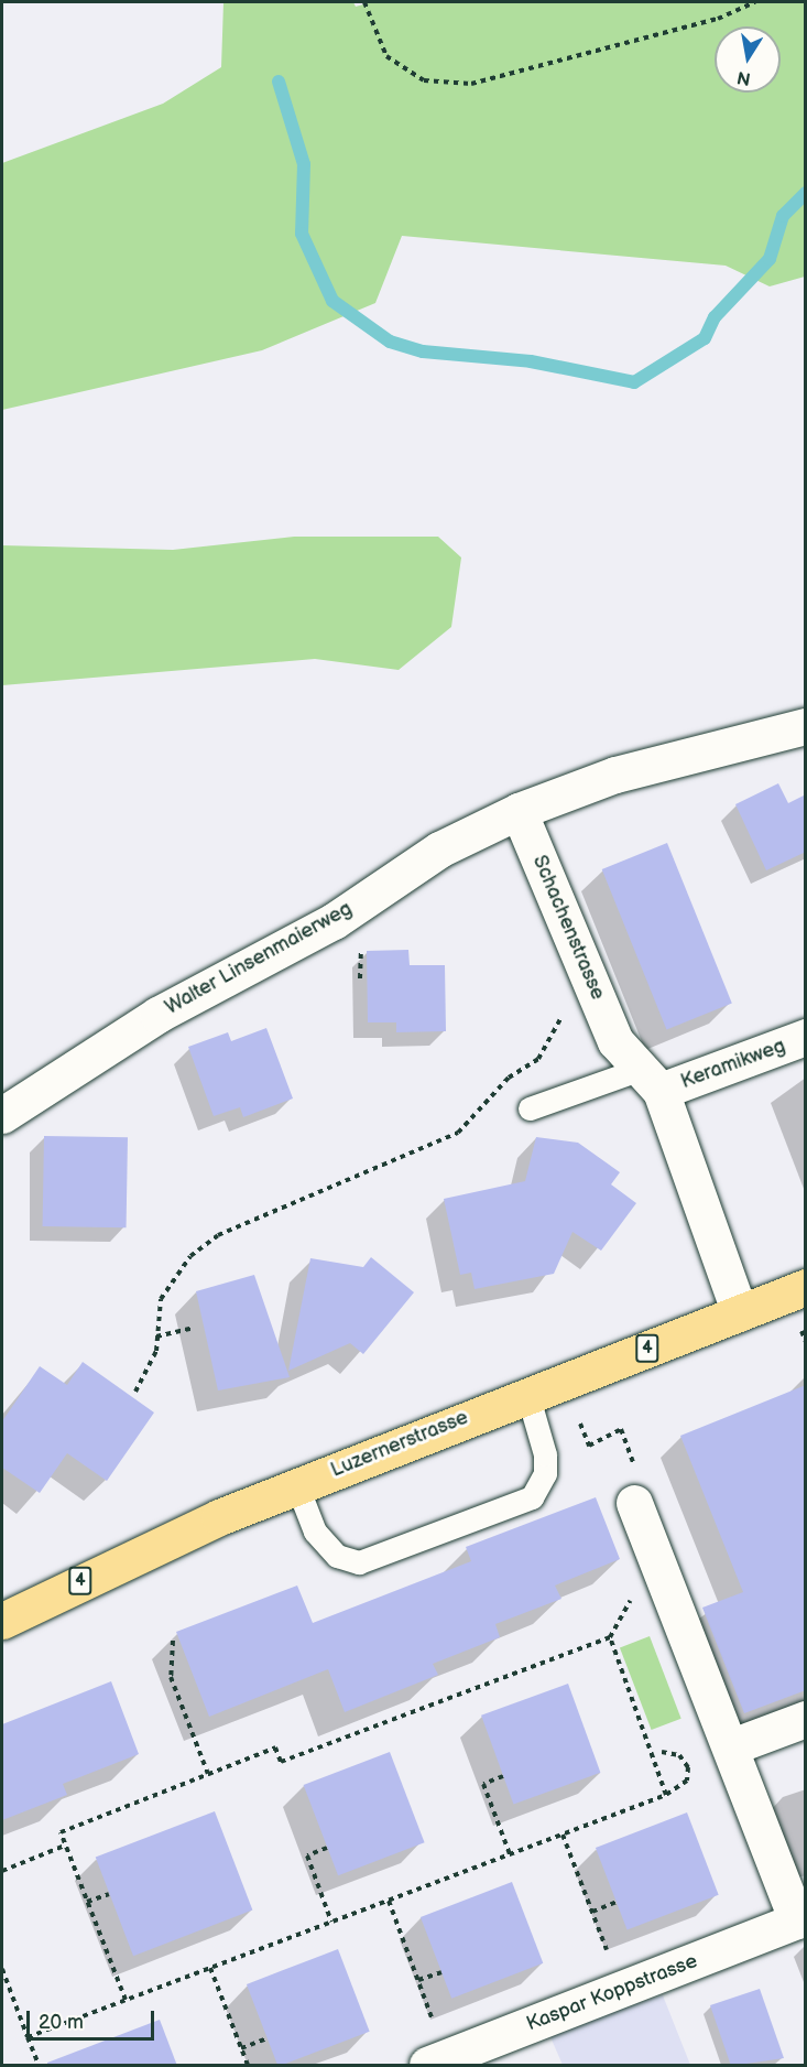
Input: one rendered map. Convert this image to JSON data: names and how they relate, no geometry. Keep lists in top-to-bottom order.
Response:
{
  "streets": {
    "main road": ["4", "Luzernerstrasse"],
    "street": [
      "Schachenstrasse",
      "Walter Linsenmaierweg",
      "Keramikweg",
      "Kaspar Koppstrasse"
    ]
  },
  "crossings": [
    ["Schachenstrasse", "Walter Linsenmaierweg"],
    ["Schachenstrasse", "Keramikweg"],
    ["Schachenstrasse", "Luzernerstrasse"]
  ],
  "scale_bar": "20 m",
  "north": "bottom"
}
